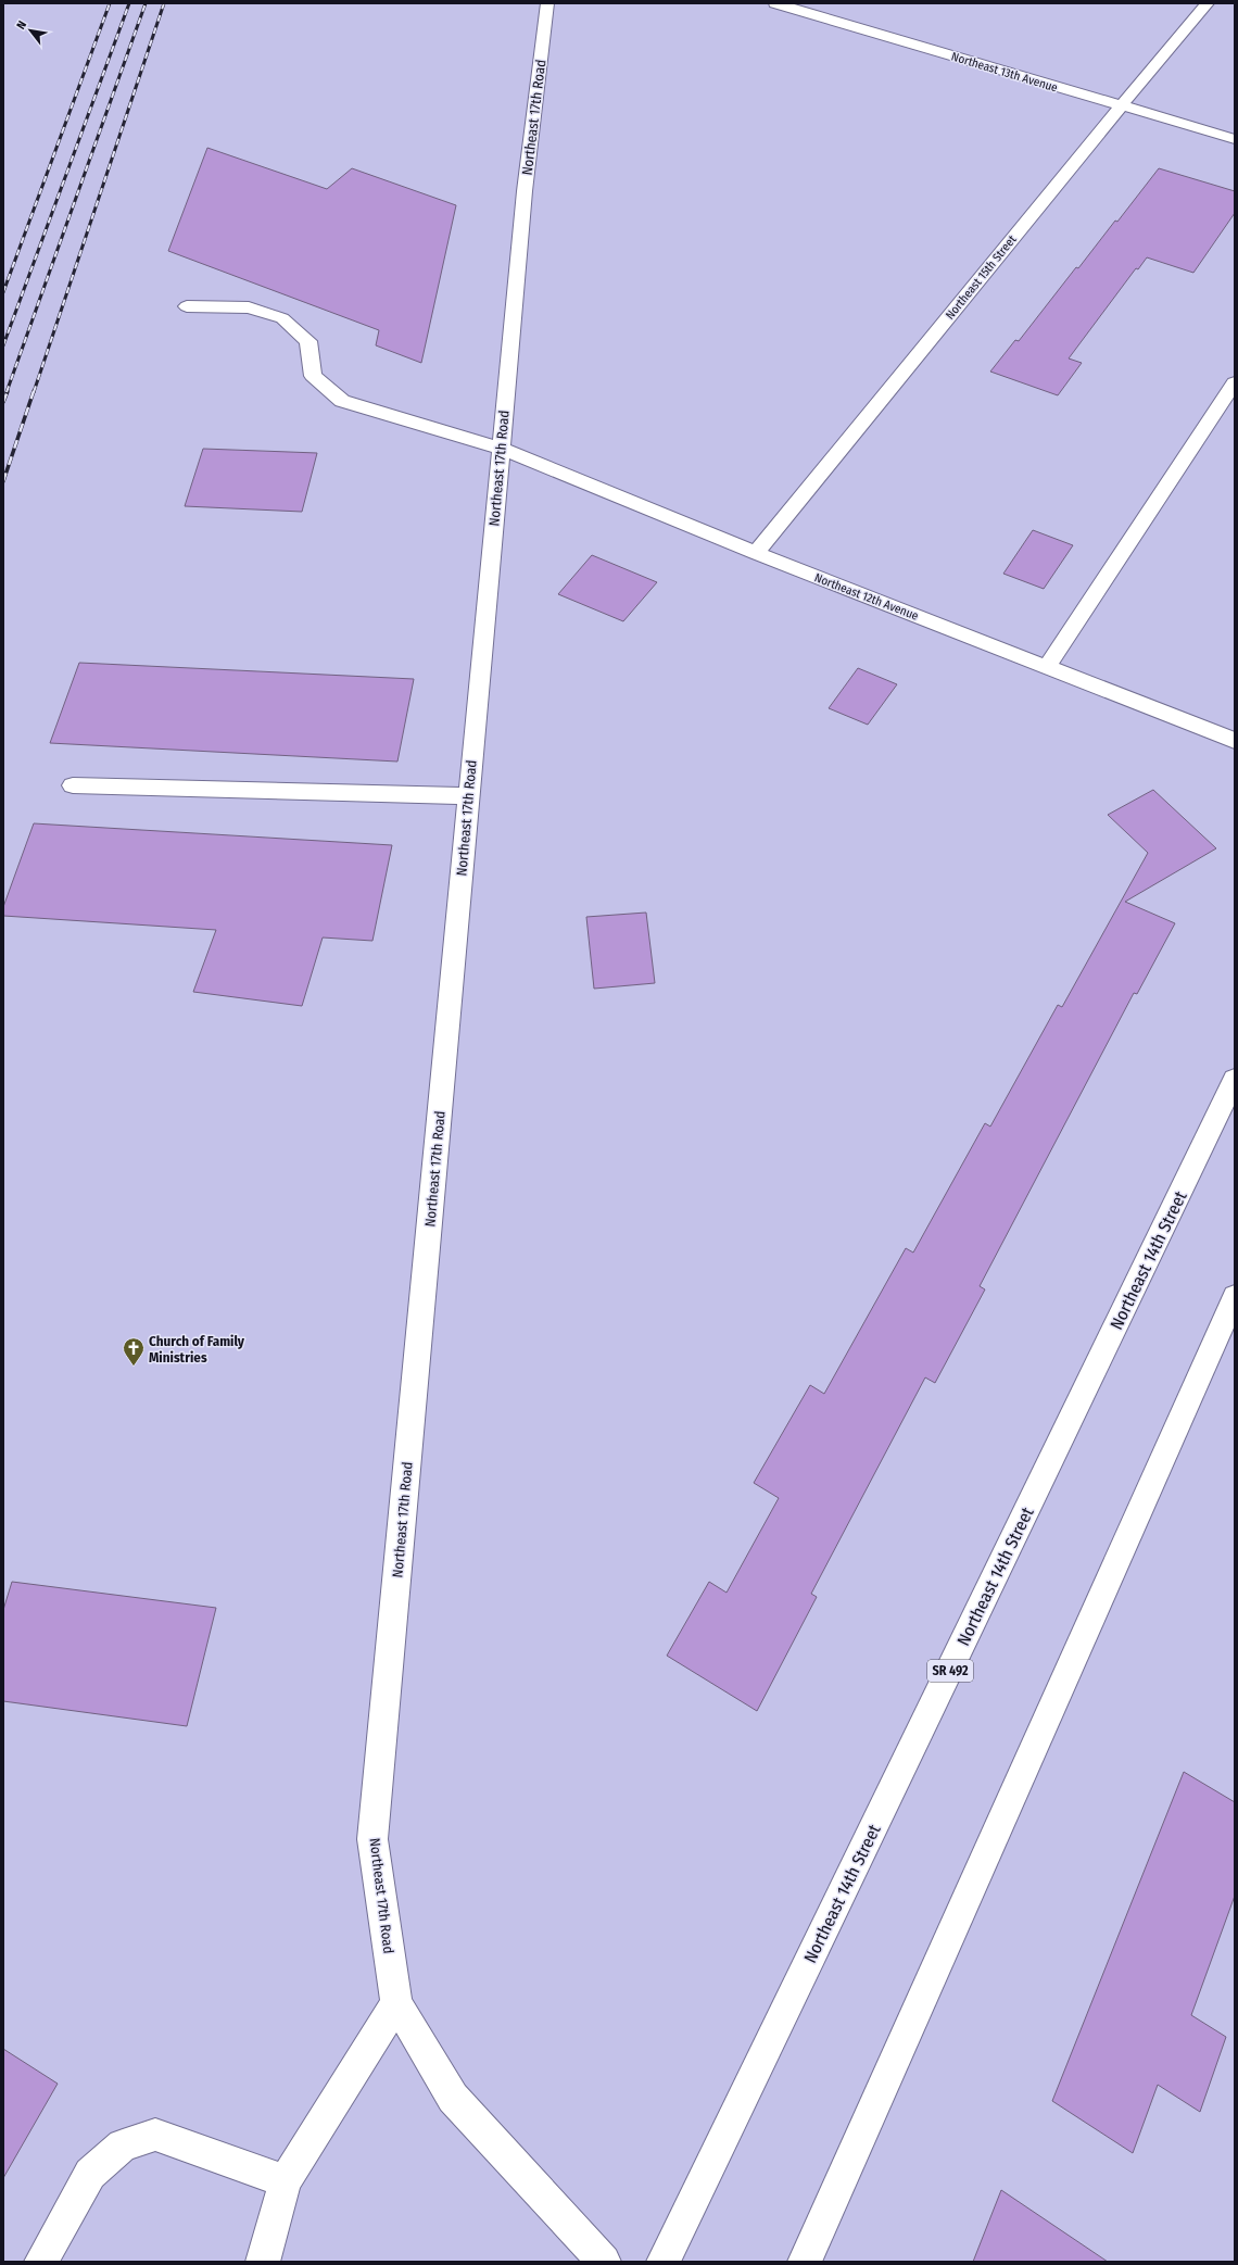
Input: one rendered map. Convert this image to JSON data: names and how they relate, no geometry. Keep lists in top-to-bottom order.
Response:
{
  "streets": {
    "street": [
      "Northeast 13th Avenue",
      "Northeast 17th Road",
      "Northeast 15th Street",
      "Northeast 12th Avenue",
      "Northeast 14th Street",
      "SR 492"
    ]
  },
  "crossings": [
    ["Northeast 13th Avenue", "Northeast 15th Street"],
    ["Northeast 17th Road", "Northeast 12th Avenue"],
    ["Northeast 15th Street", "Northeast 12th Avenue"]
  ],
  "places": {
    "church": ["Church of Family Ministries"]
  },
  "north": "top left"
}
